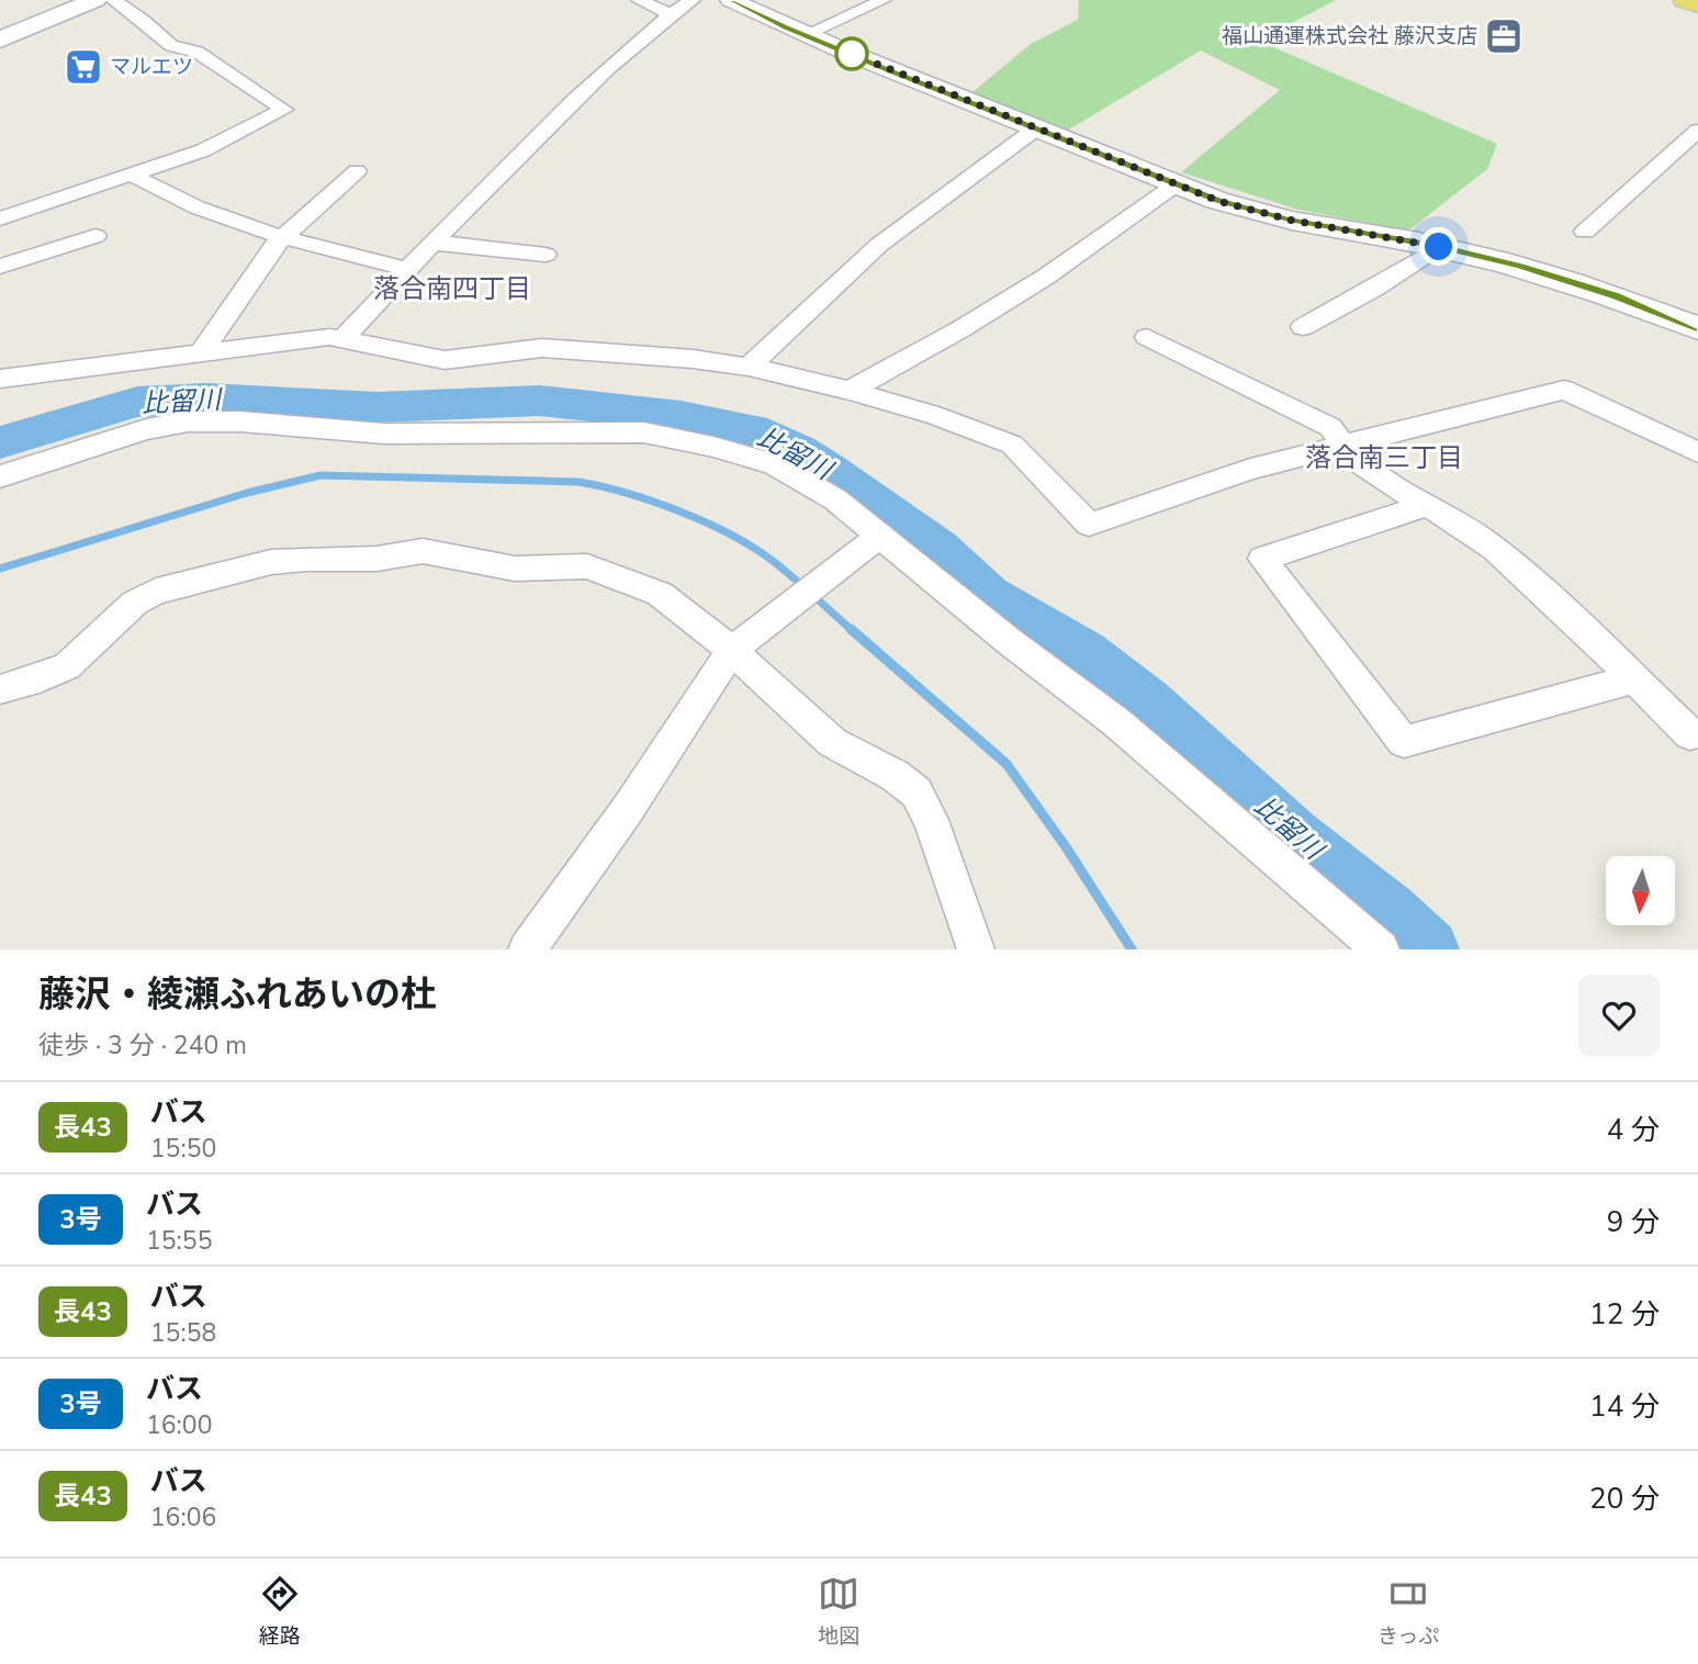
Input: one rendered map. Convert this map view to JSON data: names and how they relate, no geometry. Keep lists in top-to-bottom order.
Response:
{
  "districts": ["落合南四丁目", "落合南三丁目"],
  "water": ["比留川"],
  "places": {
    "office": ["福山通運株式会社 藤沢支店"],
    "supermarket": ["マルエツ"]
  },
  "lines": ["bus line 長43"],
  "north": "bottom",
  "page": {
    "heading": ["藤沢・綾瀬ふれあいの杜", "徒歩 · 3 分 · 240 m"],
    "list": [
      {
        "mark": "長43",
        "name": "バス",
        "note": "15:50",
        "value": "4 分"
      },
      {
        "mark": "3号",
        "name": "バス",
        "note": "15:55",
        "value": "9 分"
      },
      {
        "mark": "長43",
        "name": "バス",
        "note": "15:58",
        "value": "12 分"
      },
      {
        "mark": "3号",
        "name": "バス",
        "note": "16:00",
        "value": "14 分"
      },
      {
        "mark": "長43",
        "name": "バス",
        "note": "16:06",
        "value": "20 分"
      }
    ],
    "tabs": ["経路", "地図", "きっぷ"]
  }
}
